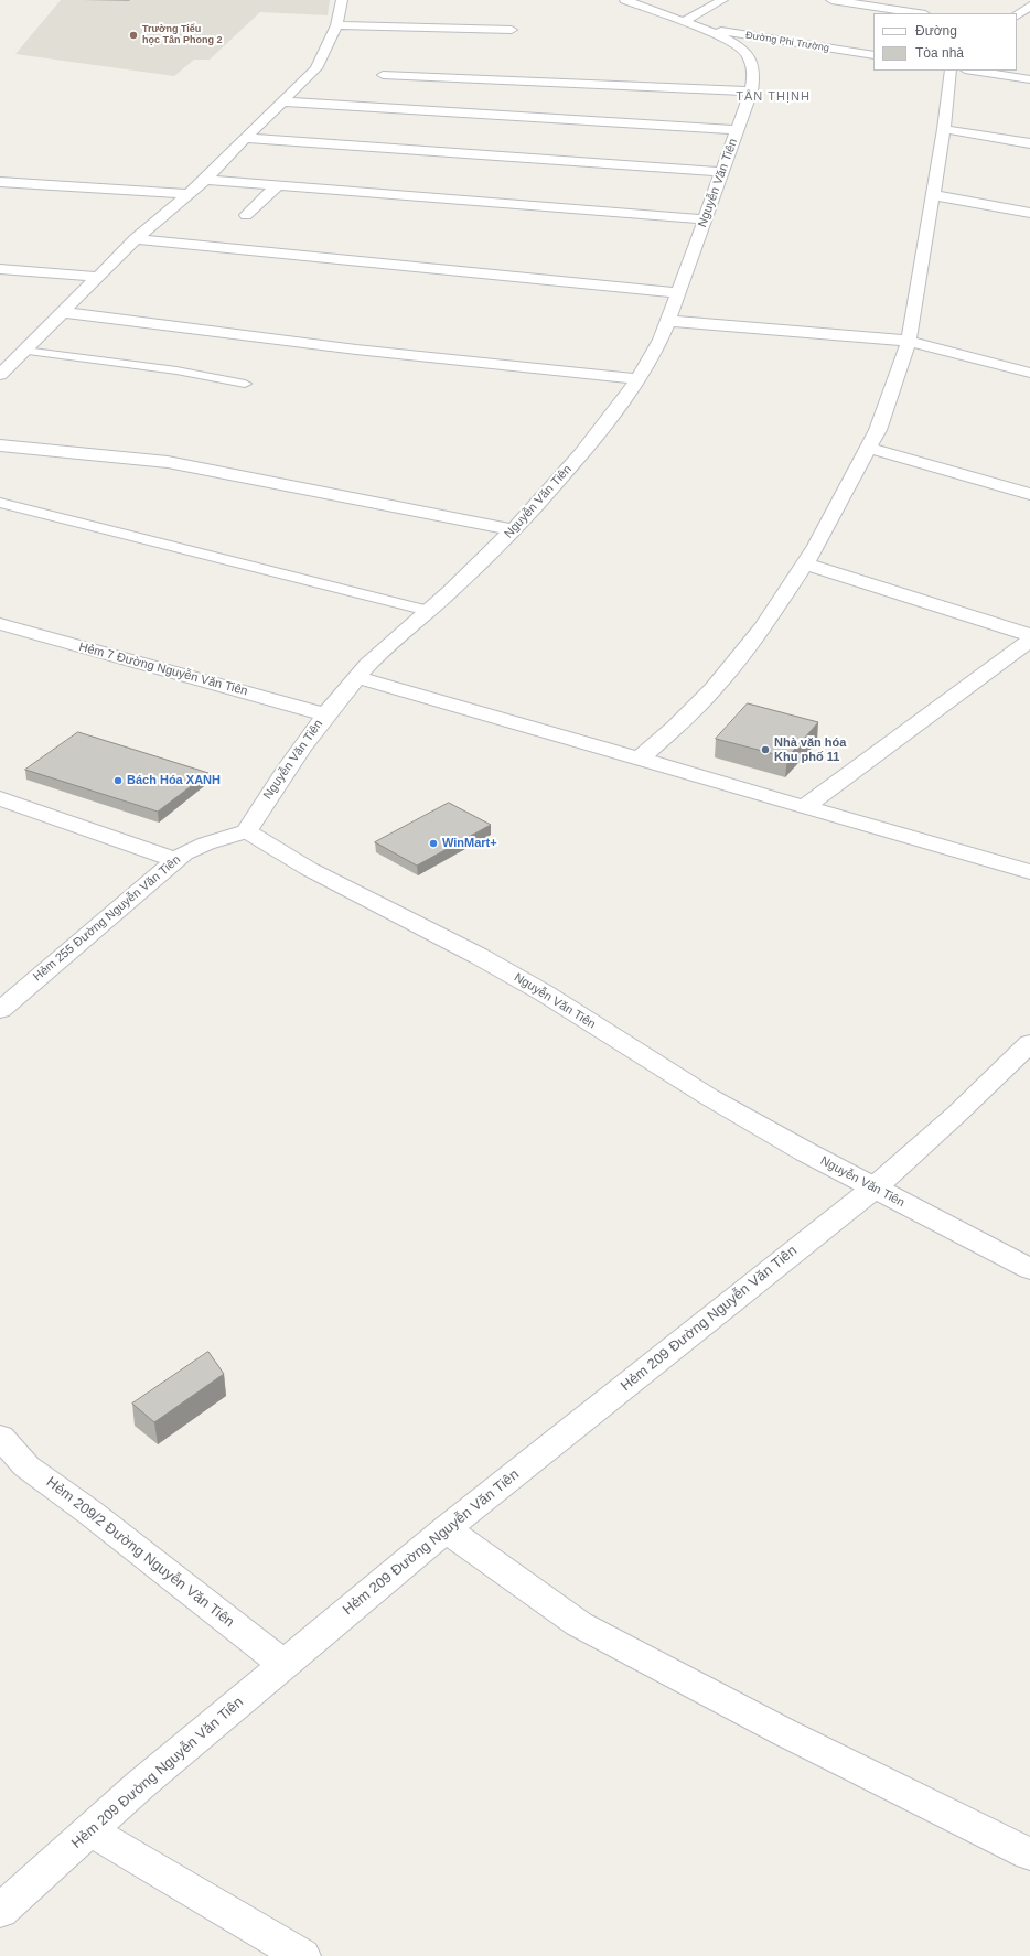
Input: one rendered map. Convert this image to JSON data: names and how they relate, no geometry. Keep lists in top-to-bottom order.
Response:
{
  "streets": {
    "street": [
      "Đường Phi Trường",
      "Nguyễn Văn Tiên",
      "Hẻm 7 Đường Nguyễn Văn Tiên",
      "Hẻm 255 Đường Nguyễn Văn Tiên",
      "Hẻm 209 Đường Nguyễn Văn Tiên",
      "Hẻm 209/2 Đường Nguyễn Văn Tiên"
    ]
  },
  "crossings": [
    ["Đường Phi Trường", "Nguyễn Văn Tiên"],
    ["Nguyễn Văn Tiên", "Hẻm 7 Đường Nguyễn Văn Tiên"],
    ["Nguyễn Văn Tiên", "Hẻm 255 Đường Nguyễn Văn Tiên"],
    ["Nguyễn Văn Tiên", "Hẻm 209 Đường Nguyễn Văn Tiên"],
    ["Hẻm 209 Đường Nguyễn Văn Tiên", "Hẻm 209/2 Đường Nguyễn Văn Tiên"]
  ],
  "districts": ["TÂN THỊNH"],
  "places": [
    "Trường Tiểu học Tân Phong 2",
    "Nhà văn hóa Khu phố 11",
    "Bách Hóa XANH",
    "WinMart+"
  ],
  "legend": ["Đường", "Tòa nhà"]
}
